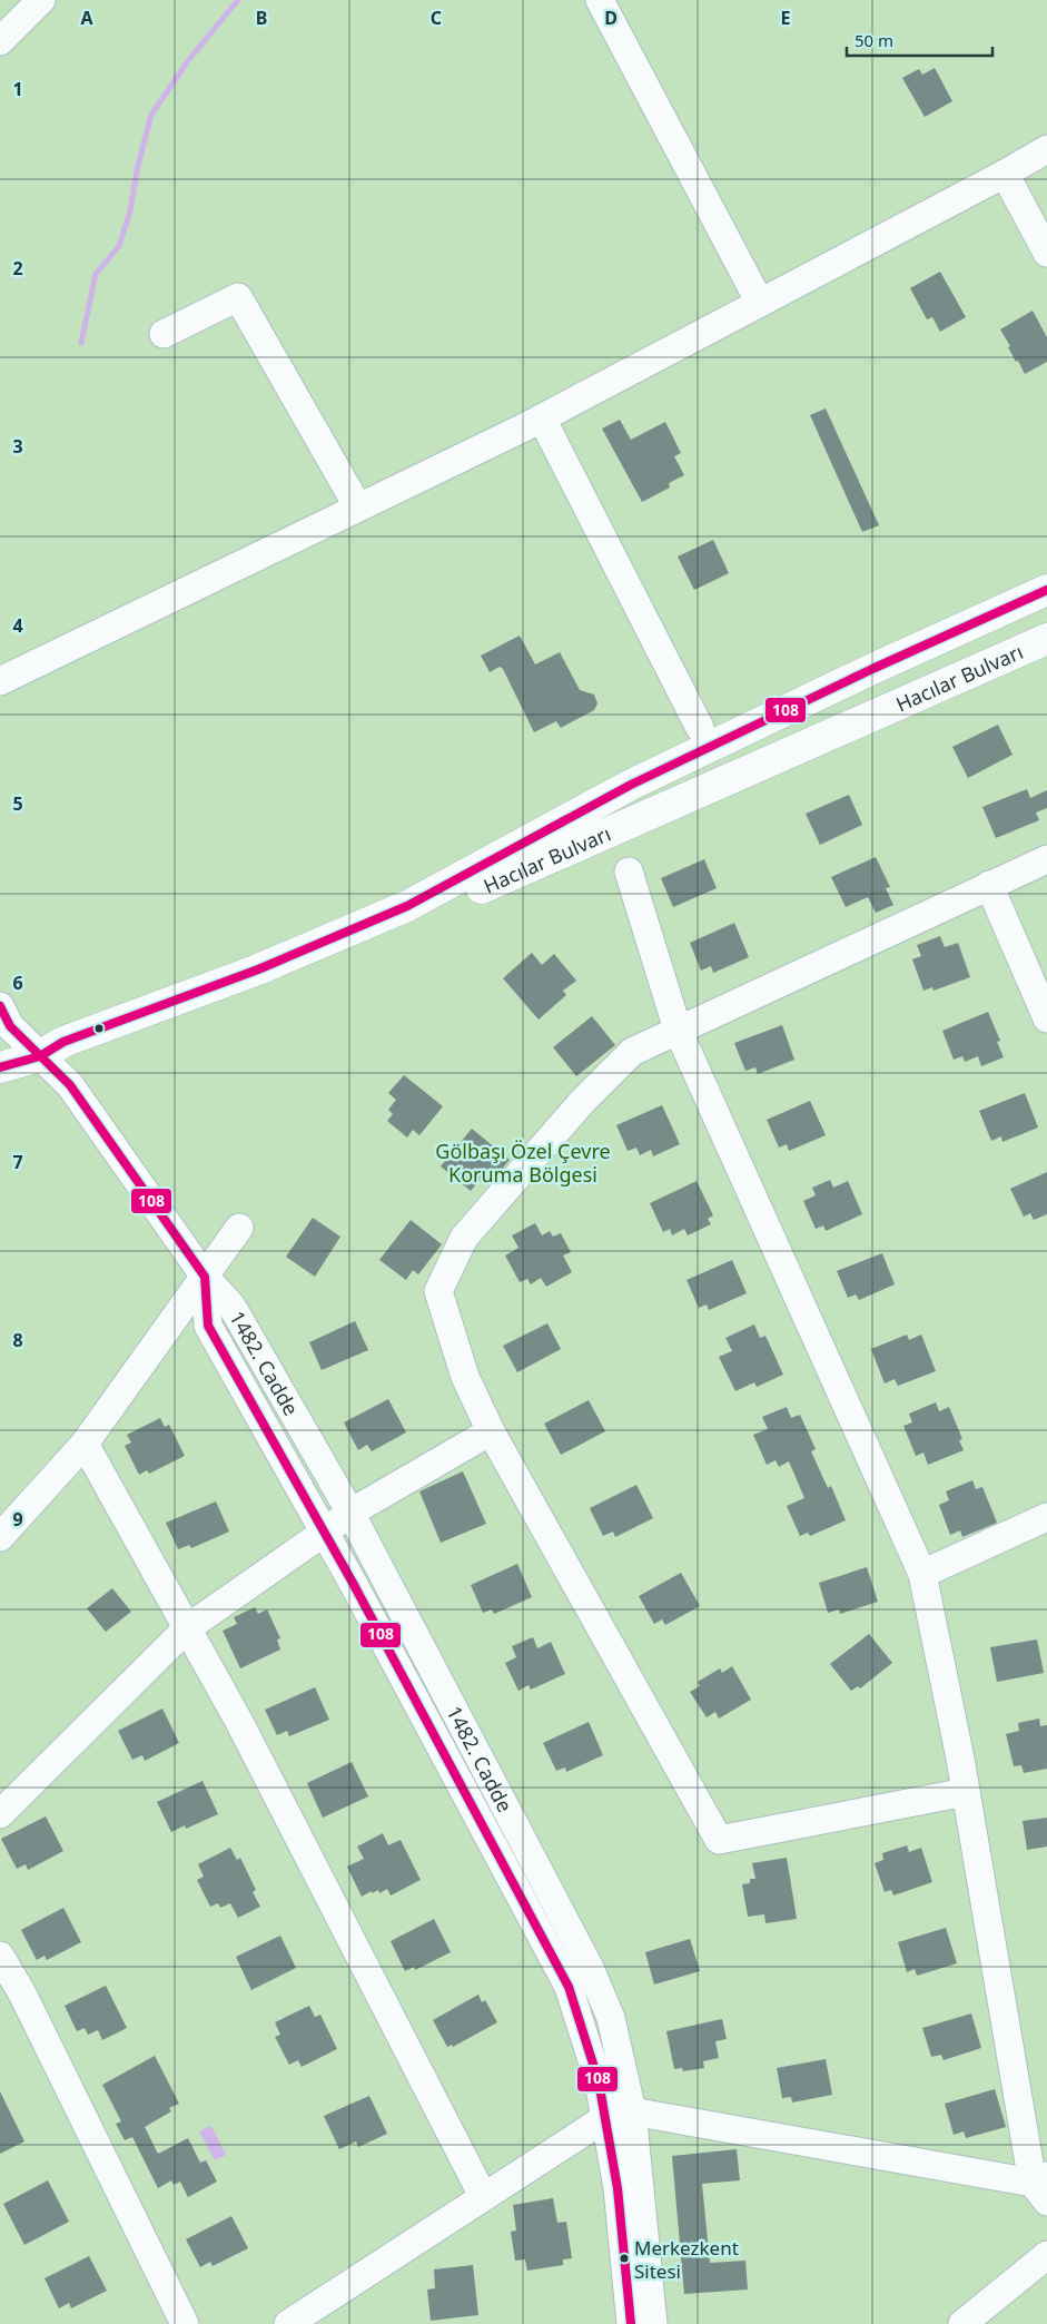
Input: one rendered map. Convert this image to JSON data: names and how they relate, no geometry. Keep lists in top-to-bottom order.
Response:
{
  "streets": {
    "main road": ["Hacılar Bulvarı"],
    "street": ["1482. Cadde"]
  },
  "parks": ["Gölbaşı Özel Çevre Koruma Bölgesi"],
  "places": ["Merkezkent Sitesi"],
  "lines": ["transit line 108"],
  "scale_bar": "50 m",
  "grid": {
    "columns": [
      "A",
      "B",
      "C",
      "D",
      "E"
    ],
    "rows": [
      "1",
      "2",
      "3",
      "4",
      "5",
      "6",
      "7",
      "8",
      "9"
    ]
  }
}
